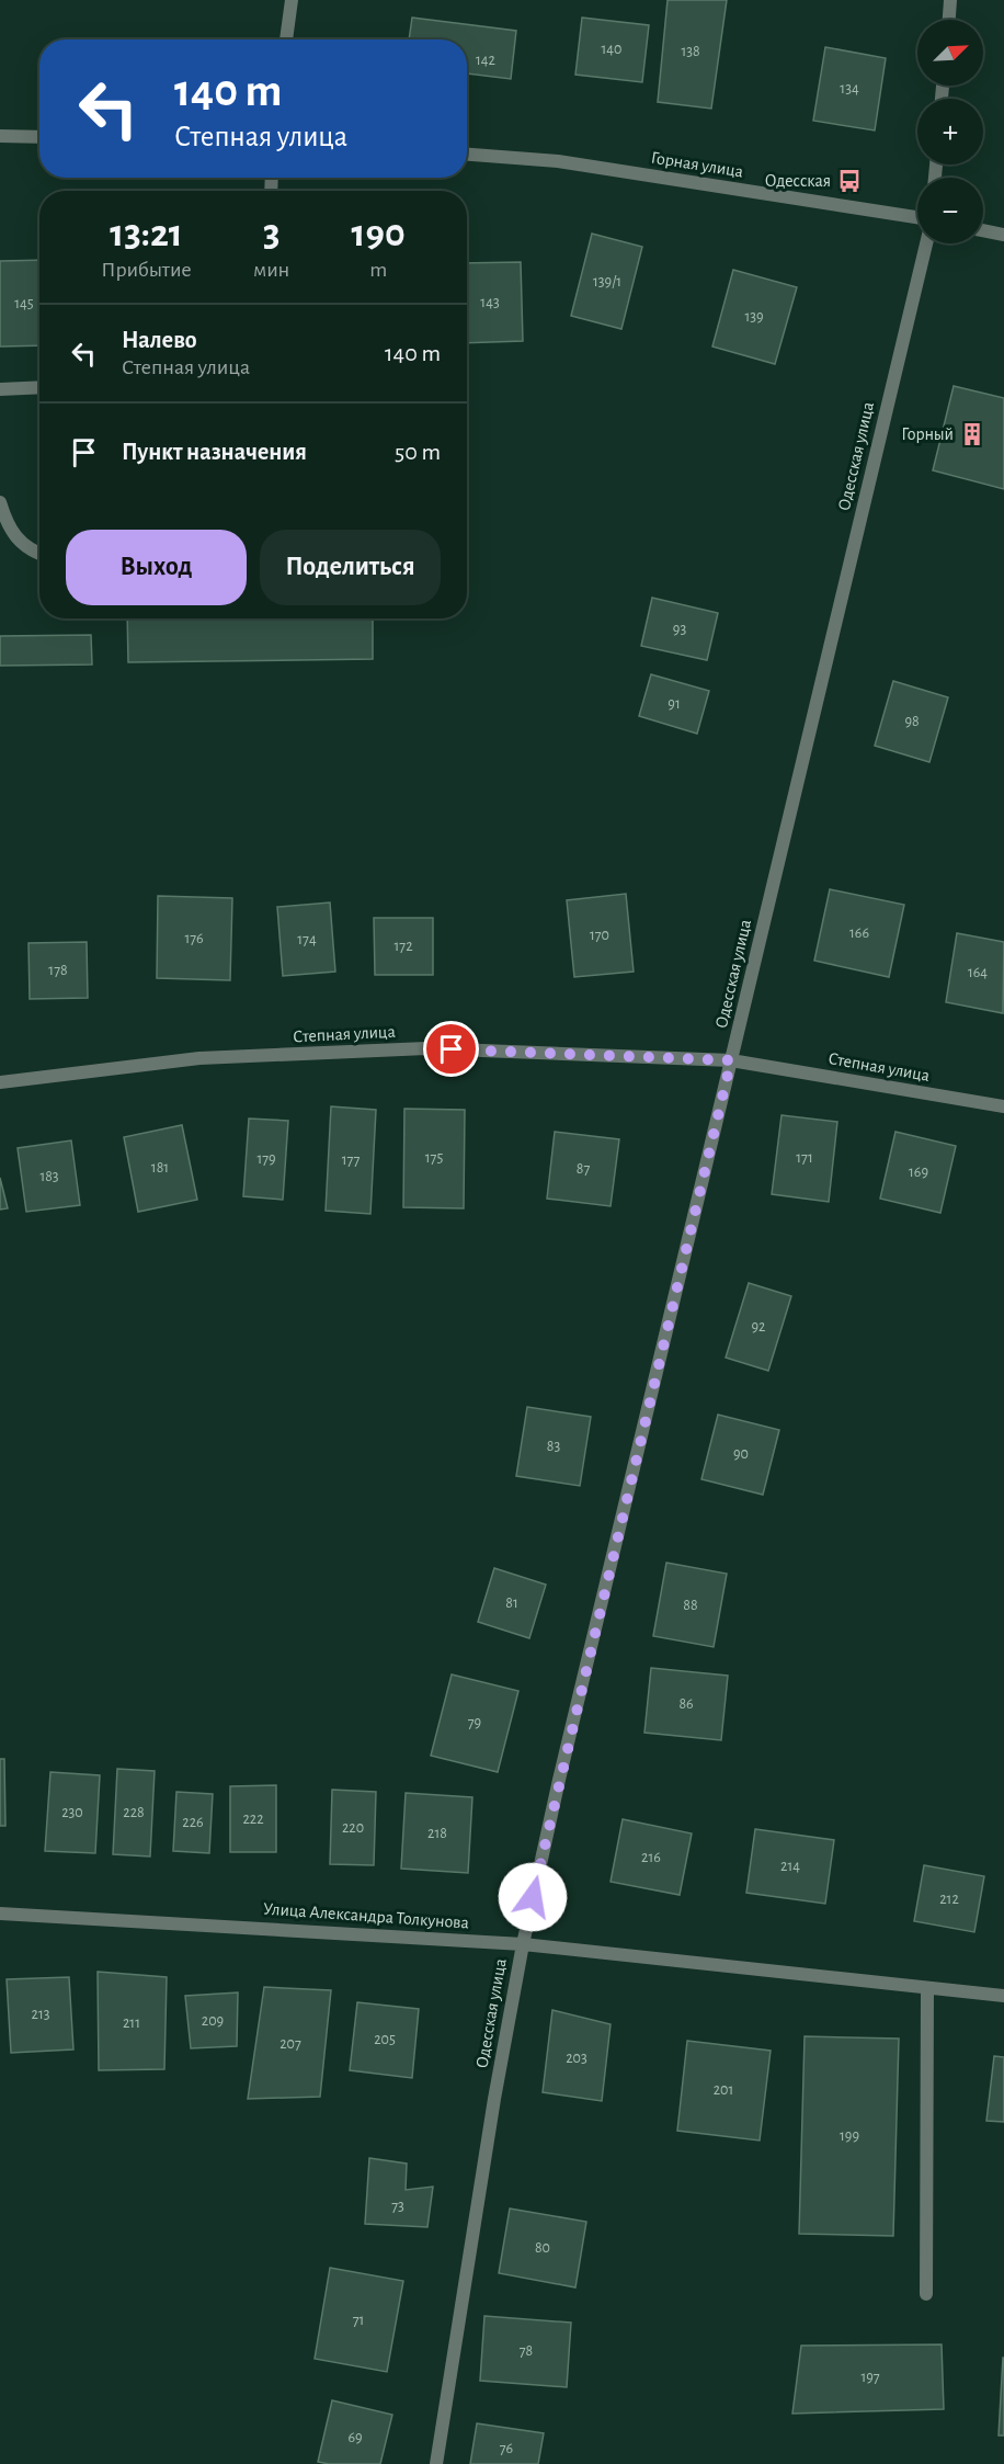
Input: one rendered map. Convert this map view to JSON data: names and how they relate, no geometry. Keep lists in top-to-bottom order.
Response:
{
  "streets": {
    "street": [
      "Горная улица",
      "Одесская улица",
      "Степная улица",
      "Улица Александра Толкунова"
    ]
  },
  "crossings": [
    ["Одесская улица", "Степная улица"],
    ["Одесская улица", "Улица Александра Толкунова"]
  ],
  "places": {
    "bus stop": ["Одесская"],
    "building": ["Горный"]
  },
  "house_numbers": [
    "140",
    "138",
    "142",
    "134",
    "139/1",
    "143",
    "145",
    "139",
    "93",
    "91",
    "98",
    "166",
    "170",
    "176",
    "174",
    "172",
    "178",
    "164",
    "175",
    "171",
    "179",
    "177",
    "181",
    "87",
    "169",
    "183",
    "92",
    "83",
    "90",
    "81",
    "88",
    "86",
    "79",
    "230",
    "228",
    "222",
    "226",
    "220",
    "218",
    "216",
    "214",
    "212",
    "213",
    "209",
    "211",
    "205",
    "207",
    "203",
    "201",
    "199",
    "73",
    "80",
    "71",
    "78",
    "197",
    "69",
    "76"
  ],
  "north": "top right",
  "page": {
    "map_buttons": ["+", "−"],
    "turn": ["140 m", "Степная улица"],
    "eta": [
      "13:21",
      "Прибытие",
      "3",
      "мин",
      "190",
      "m"
    ],
    "list": [
      {
        "name": "Налево",
        "note": "Степная улица",
        "value": "140 m"
      },
      {
        "name": "Пункт назначения",
        "value": "50 m"
      }
    ],
    "buttons": ["Выход", "Поделиться"]
  }
}
